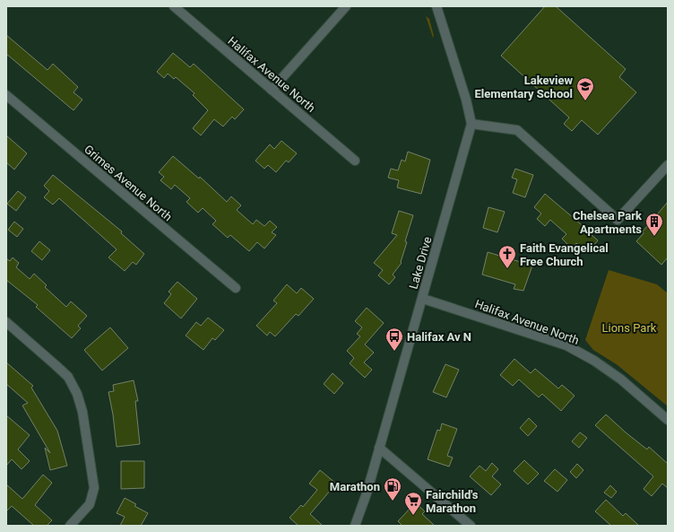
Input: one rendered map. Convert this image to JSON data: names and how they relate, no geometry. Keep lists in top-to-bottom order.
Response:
{
  "streets": {
    "street": ["Halifax Avenue North", "Grimes Avenue North", "Lake Drive"]
  },
  "crossings": [
    ["Halifax Avenue North", "Lake Drive"]
  ],
  "parks": ["Lions Park"],
  "places": {
    "school or university": ["Lakeview Elementary School"],
    "building": ["Chelsea Park Apartments"],
    "church": ["Faith Evangelical Free Church"],
    "bus stop": ["Halifax Av N"],
    "fuel station": ["Marathon"],
    "supermarket": ["Fairchild's Marathon"]
  }
}
